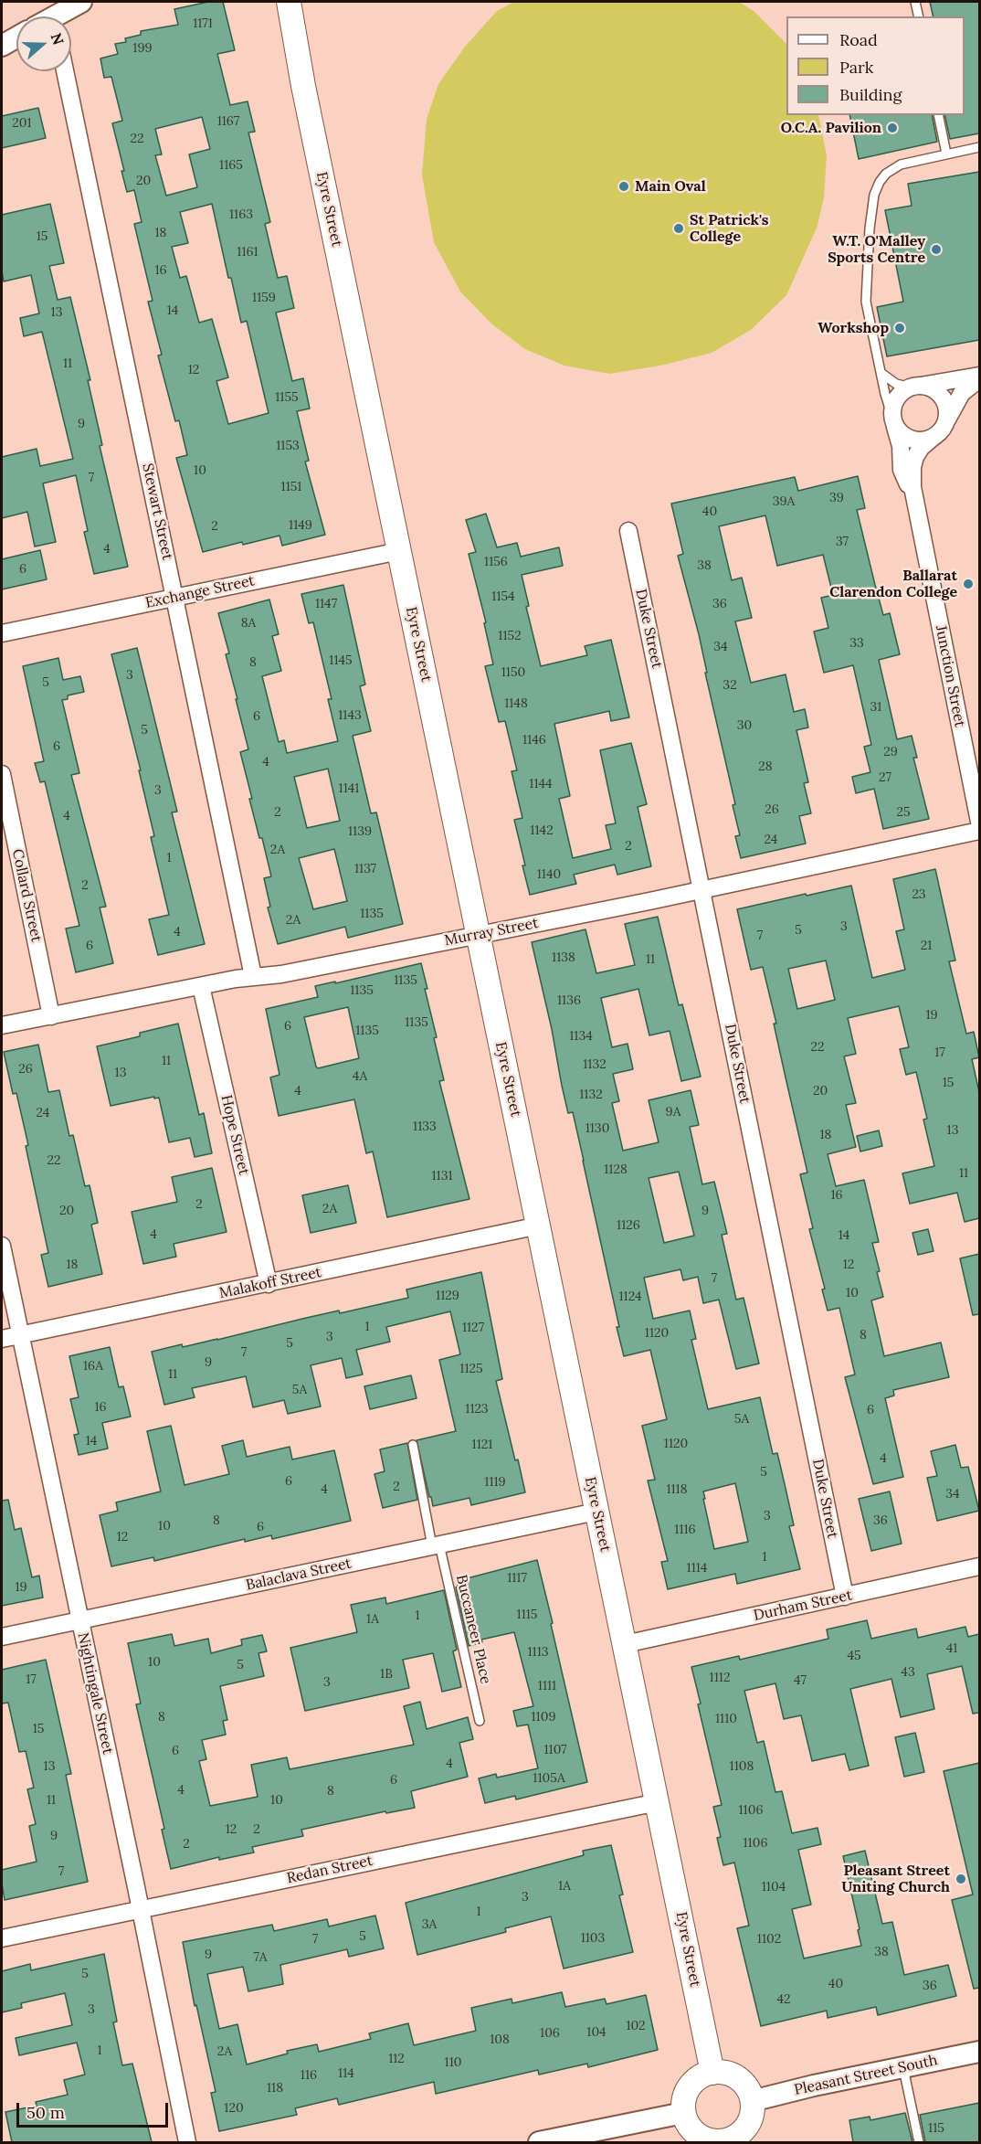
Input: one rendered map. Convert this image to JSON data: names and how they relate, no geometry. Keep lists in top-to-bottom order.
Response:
{
  "streets": {
    "main road": ["Eyre Street"],
    "street": [
      "Stewart Street",
      "Exchange Street",
      "Duke Street",
      "Junction Street",
      "Collard Street",
      "Murray Street",
      "Hope Street",
      "Malakoff Street",
      "Balaclava Street",
      "Durham Street",
      "Nightingale Street",
      "Redan Street",
      "Pleasant Street South"
    ],
    "lane": ["Buccaneer Place"]
  },
  "crossings": [
    ["Eyre Street", "Exchange Street"],
    ["Eyre Street", "Murray Street"],
    ["Eyre Street", "Malakoff Street"],
    ["Eyre Street", "Balaclava Street"],
    ["Eyre Street", "Durham Street"],
    ["Eyre Street", "Redan Street"],
    ["Eyre Street", "Pleasant Street South"],
    ["Stewart Street", "Exchange Street"],
    ["Stewart Street", "Murray Street"],
    ["Duke Street", "Murray Street"],
    ["Duke Street", "Durham Street"],
    ["Collard Street", "Murray Street"],
    ["Murray Street", "Hope Street"],
    ["Hope Street", "Malakoff Street"],
    ["Malakoff Street", "Nightingale Street"],
    ["Balaclava Street", "Buccaneer Place"],
    ["Balaclava Street", "Nightingale Street"],
    ["Nightingale Street", "Redan Street"]
  ],
  "places": [
    "O.C.A. Pavilion",
    "Main Oval",
    "St Patrick's College",
    "W.T. O'Malley Sports Centre",
    "Workshop",
    "Ballarat Clarendon College",
    "Pleasant Street Uniting Church"
  ],
  "house_numbers": [
    "1171",
    "199",
    "1167",
    "201",
    "22",
    "1165",
    "20",
    "1163",
    "18",
    "15",
    "1161",
    "16",
    "1159",
    "14",
    "13",
    "11",
    "12",
    "1155",
    "9",
    "1153",
    "10",
    "7",
    "1151",
    "39",
    "39A",
    "40",
    "1149",
    "2",
    "37",
    "4",
    "1156",
    "38",
    "6",
    "1154",
    "1147",
    "36",
    "8A",
    "1152",
    "33",
    "34",
    "1145",
    "8",
    "1150",
    "3",
    "5",
    "32",
    "1148",
    "31",
    "1143",
    "6",
    "30",
    "5",
    "1146",
    "6",
    "29",
    "4",
    "28",
    "27",
    "1144",
    "1141",
    "3",
    "26",
    "2",
    "25",
    "4",
    "1142",
    "1139",
    "24",
    "2",
    "2A",
    "1",
    "1137",
    "1140",
    "2",
    "23",
    "1135",
    "2A",
    "3",
    "5",
    "4",
    "7",
    "6",
    "21",
    "1138",
    "11",
    "1135",
    "1135",
    "1136",
    "19",
    "1135",
    "6",
    "1135",
    "1134",
    "22",
    "17",
    "11",
    "1132",
    "26",
    "13",
    "4A",
    "15",
    "4",
    "20",
    "1132",
    "9A",
    "24",
    "1133",
    "1130",
    "13",
    "18",
    "22",
    "1128",
    "11",
    "1131",
    "16",
    "2",
    "2A",
    "20",
    "9",
    "1126",
    "4",
    "14",
    "18",
    "12",
    "7",
    "10",
    "1129",
    "1124",
    "1",
    "1127",
    "1120",
    "8",
    "3",
    "5",
    "7",
    "9",
    "16A",
    "1125",
    "11",
    "5A",
    "16",
    "1123",
    "6",
    "5A",
    "14",
    "1120",
    "1121",
    "4",
    "5",
    "6",
    "1119",
    "2",
    "4",
    "1118",
    "34",
    "3",
    "8",
    "36",
    "10",
    "6",
    "1116",
    "12",
    "1",
    "1114",
    "1117",
    "19",
    "1115",
    "1",
    "1A",
    "41",
    "1113",
    "45",
    "10",
    "5",
    "43",
    "1B",
    "1112",
    "17",
    "47",
    "3",
    "1111",
    "8",
    "1109",
    "1110",
    "15",
    "1107",
    "6",
    "4",
    "13",
    "1108",
    "1105A",
    "6",
    "4",
    "8",
    "11",
    "10",
    "1106",
    "12",
    "2",
    "9",
    "1106",
    "2",
    "7",
    "1A",
    "1104",
    "3",
    "1",
    "3A",
    "5",
    "1103",
    "7",
    "1102",
    "38",
    "9",
    "7A",
    "5",
    "40",
    "36",
    "42",
    "3",
    "102",
    "104",
    "106",
    "108",
    "1",
    "2A",
    "112",
    "110",
    "114",
    "116",
    "118",
    "120",
    "115"
  ],
  "legend": ["Road", "Park", "Building"],
  "scale_bar": "50 m",
  "north": "right"
}
